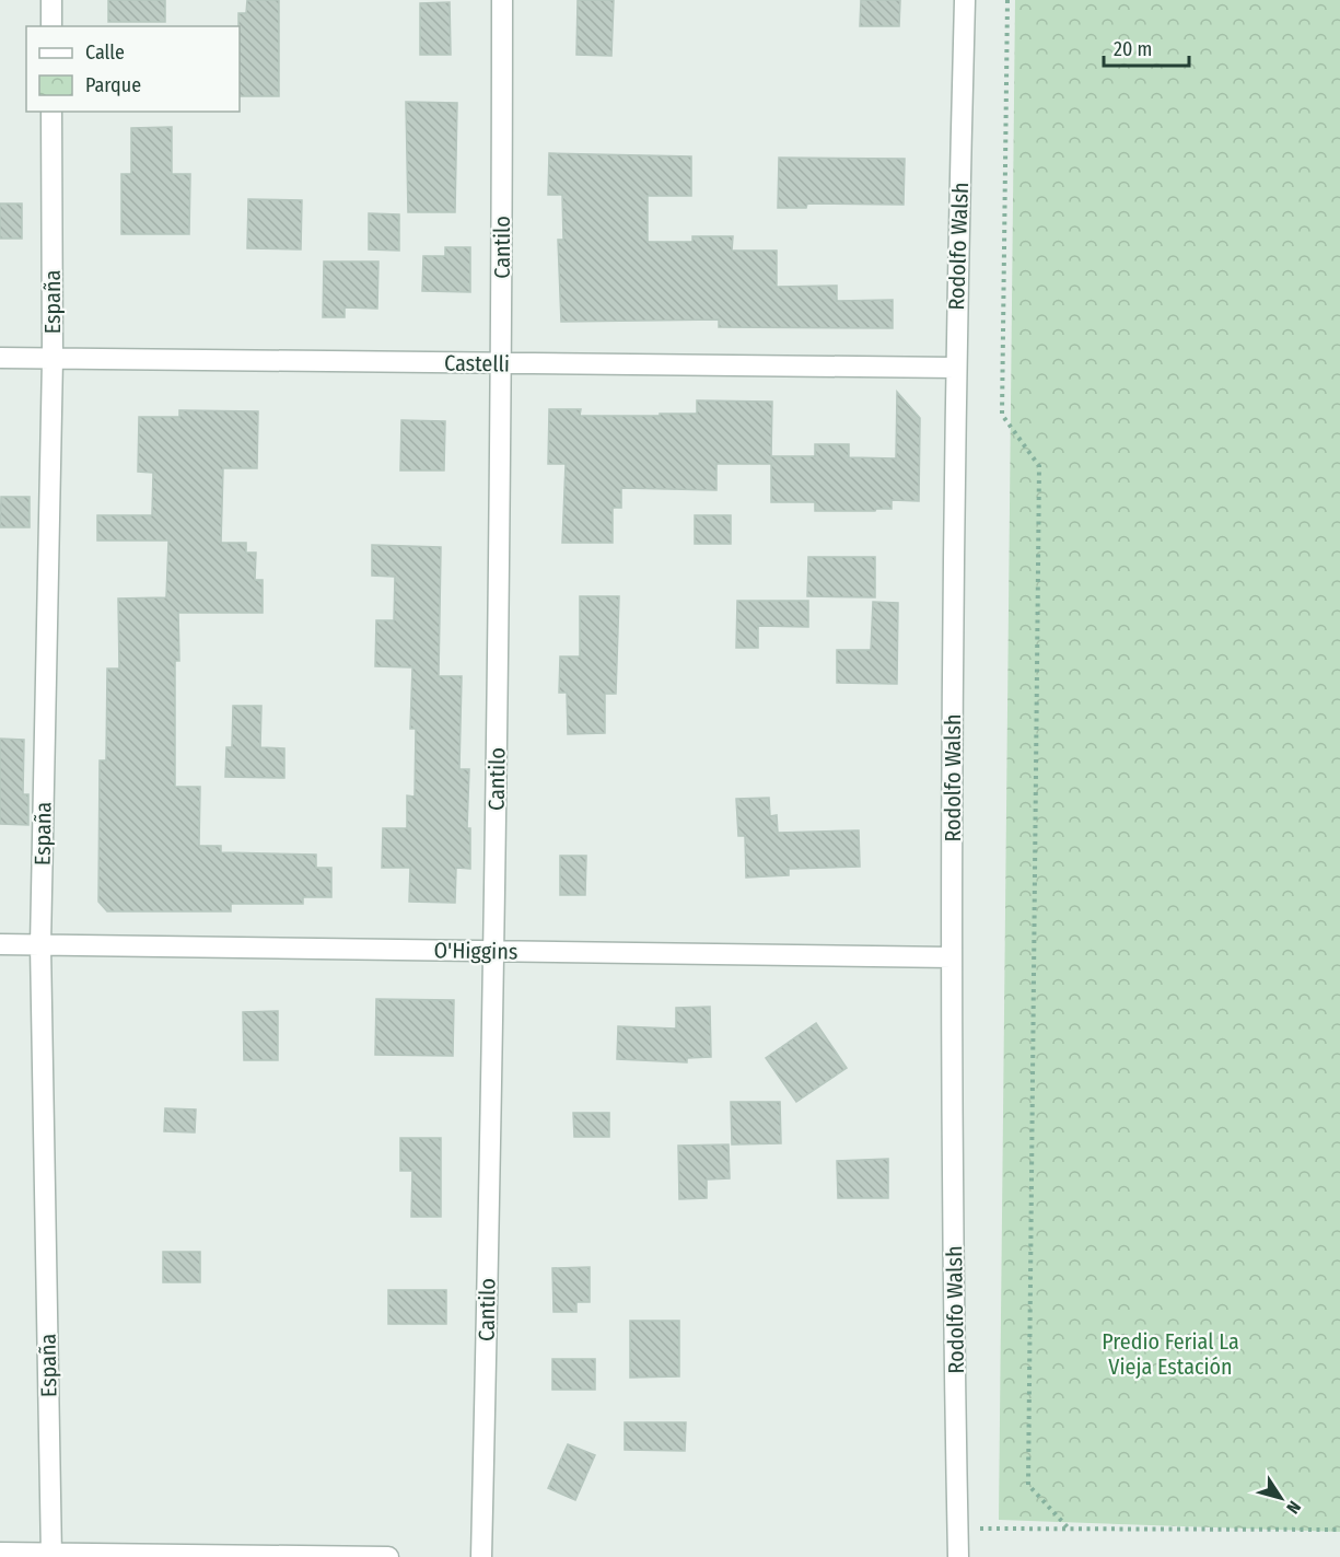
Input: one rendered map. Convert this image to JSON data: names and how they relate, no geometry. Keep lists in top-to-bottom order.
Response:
{
  "streets": {
    "street": [
      "Rodolfo Walsh",
      "Cantilo",
      "España",
      "Castelli",
      "O'Higgins"
    ]
  },
  "crossings": [
    ["Rodolfo Walsh", "Castelli"],
    ["Rodolfo Walsh", "O'Higgins"],
    ["Cantilo", "Castelli"],
    ["Cantilo", "O'Higgins"],
    ["España", "Castelli"],
    ["España", "O'Higgins"]
  ],
  "parks": ["Predio Ferial La Vieja Estación"],
  "legend": ["Calle", "Parque"],
  "scale_bar": "20 m",
  "north": "bottom right"
}
